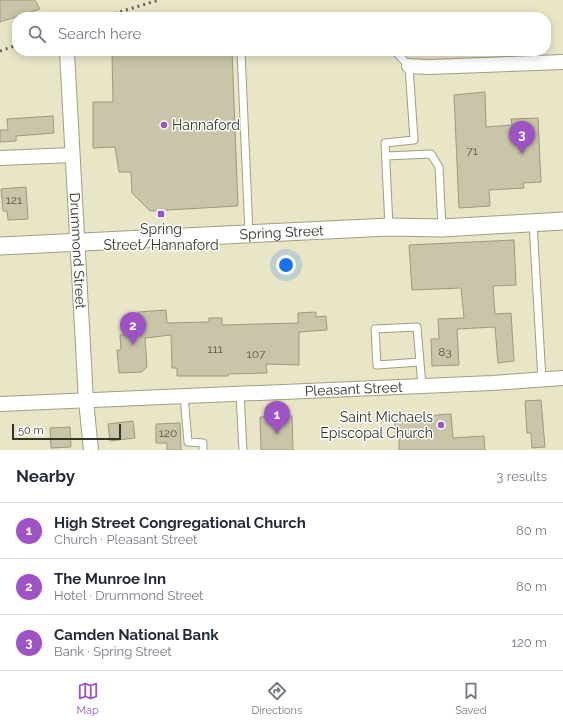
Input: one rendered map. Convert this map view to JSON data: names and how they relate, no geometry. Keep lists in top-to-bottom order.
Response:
{
  "streets": {
    "street": ["Spring Street", "Drummond Street", "Pleasant Street"]
  },
  "crossings": [
    ["Spring Street", "Drummond Street"],
    ["Drummond Street", "Pleasant Street"]
  ],
  "places": {
    "other": ["Hannaford", "Saint Michaels Episcopal Church"],
    "transit": ["Spring Street/Hannaford"]
  },
  "house_numbers": [
    "71",
    "121",
    "111",
    "83",
    "107",
    "120"
  ],
  "scale_bar": "50 m",
  "page": {
    "search": "Search here",
    "pins": ["3", "2", "1"],
    "scale": "50 m",
    "heading": ["Nearby", "3 results"],
    "list": [
      {
        "mark": "1",
        "name": "High Street Congregational Church",
        "note": "Church · Pleasant Street",
        "value": "80 m"
      },
      {
        "mark": "2",
        "name": "The Munroe Inn",
        "note": "Hotel · Drummond Street",
        "value": "80 m"
      },
      {
        "mark": "3",
        "name": "Camden National Bank",
        "note": "Bank · Spring Street",
        "value": "120 m"
      }
    ],
    "nav": ["Map", "Directions", "Saved"]
  }
}
